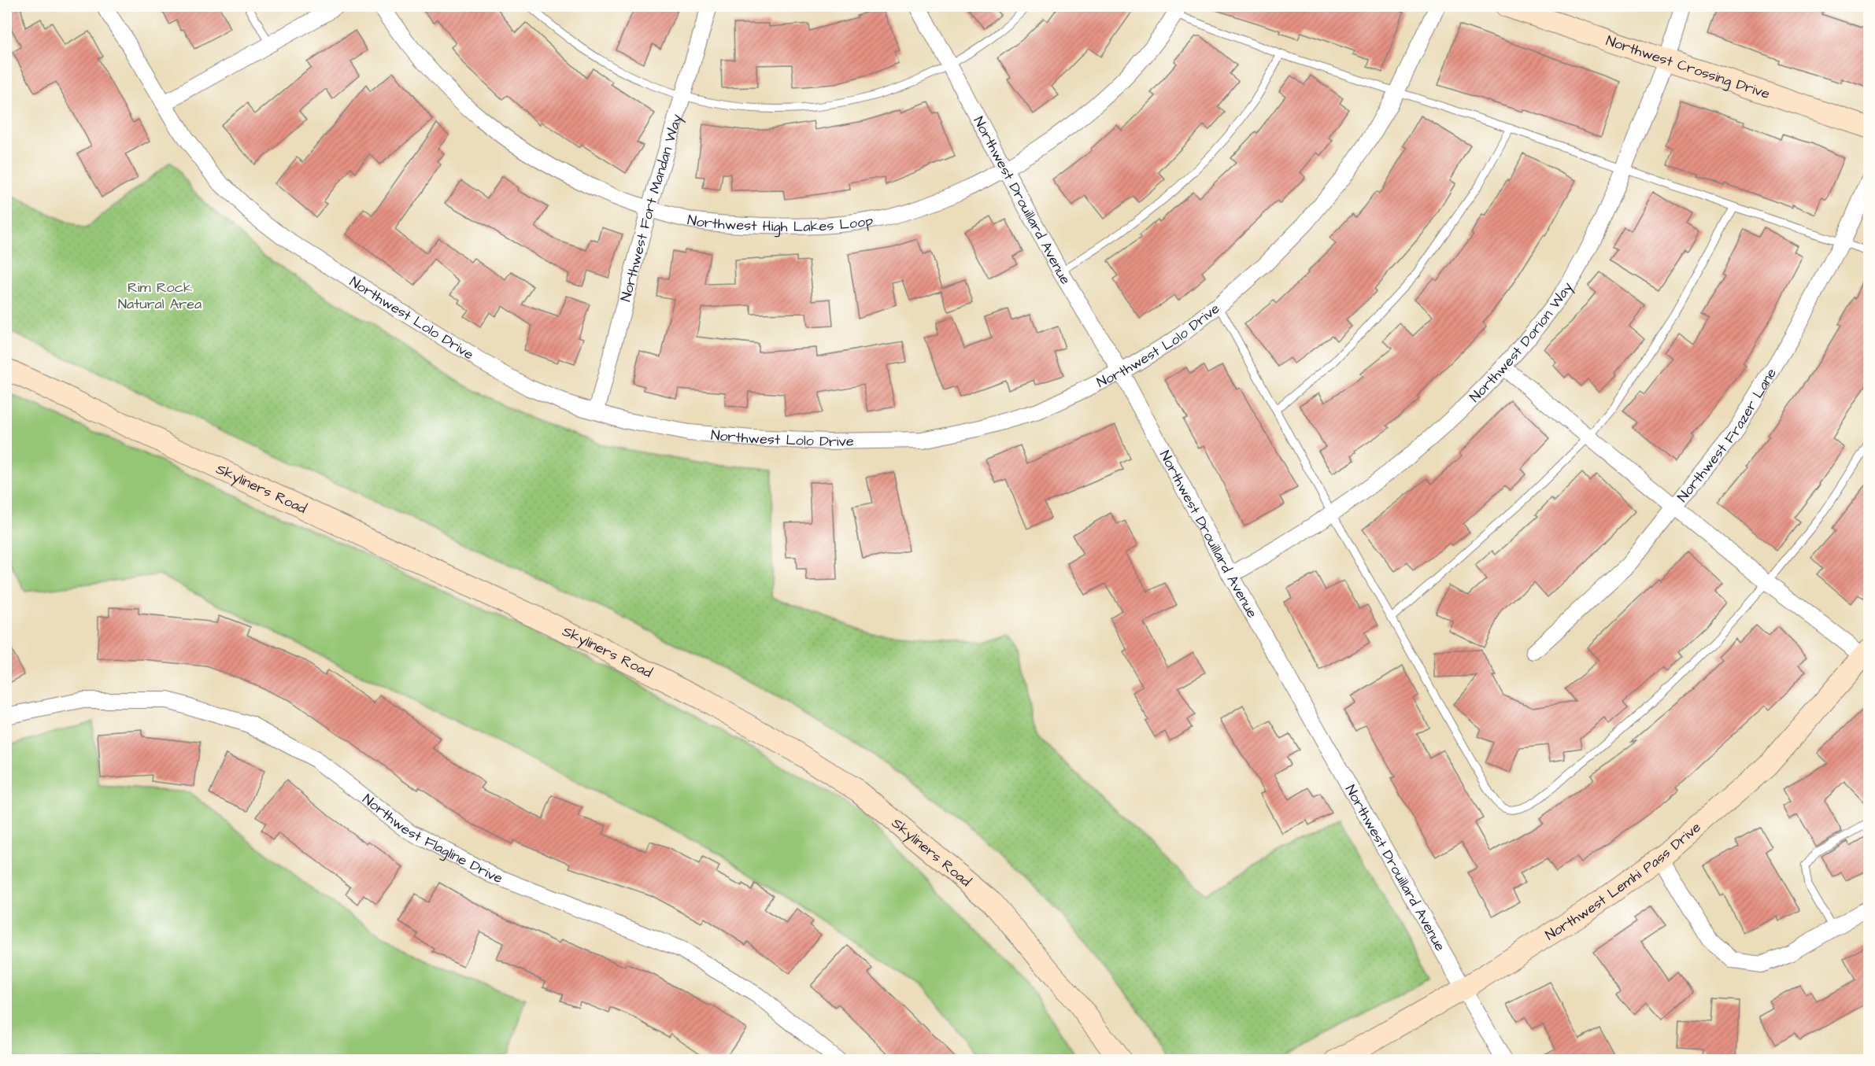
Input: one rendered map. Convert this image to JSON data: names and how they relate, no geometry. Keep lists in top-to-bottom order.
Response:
{
  "streets": {
    "street": [
      "Northwest Crossing Drive",
      "Northwest Drouillard Avenue",
      "Northwest Fort Mandan Way",
      "Northwest High Lakes Loop",
      "Northwest Lolo Drive",
      "Northwest Dorion Way",
      "Northwest Frazer Lane",
      "Skyliners Road",
      "Northwest Flagline Drive",
      "Northwest Lemhi Pass Drive"
    ]
  },
  "crossings": [
    ["Northwest Crossing Drive", "Northwest Dorion Way"],
    ["Northwest Drouillard Avenue", "Northwest High Lakes Loop"],
    ["Northwest Drouillard Avenue", "Northwest Lolo Drive"],
    ["Northwest Drouillard Avenue", "Northwest Dorion Way"],
    ["Northwest Drouillard Avenue", "Northwest Lemhi Pass Drive"],
    ["Northwest Fort Mandan Way", "Northwest High Lakes Loop"],
    ["Northwest Fort Mandan Way", "Northwest Lolo Drive"]
  ],
  "parks": ["Rim Rock Natural Area"]
}
